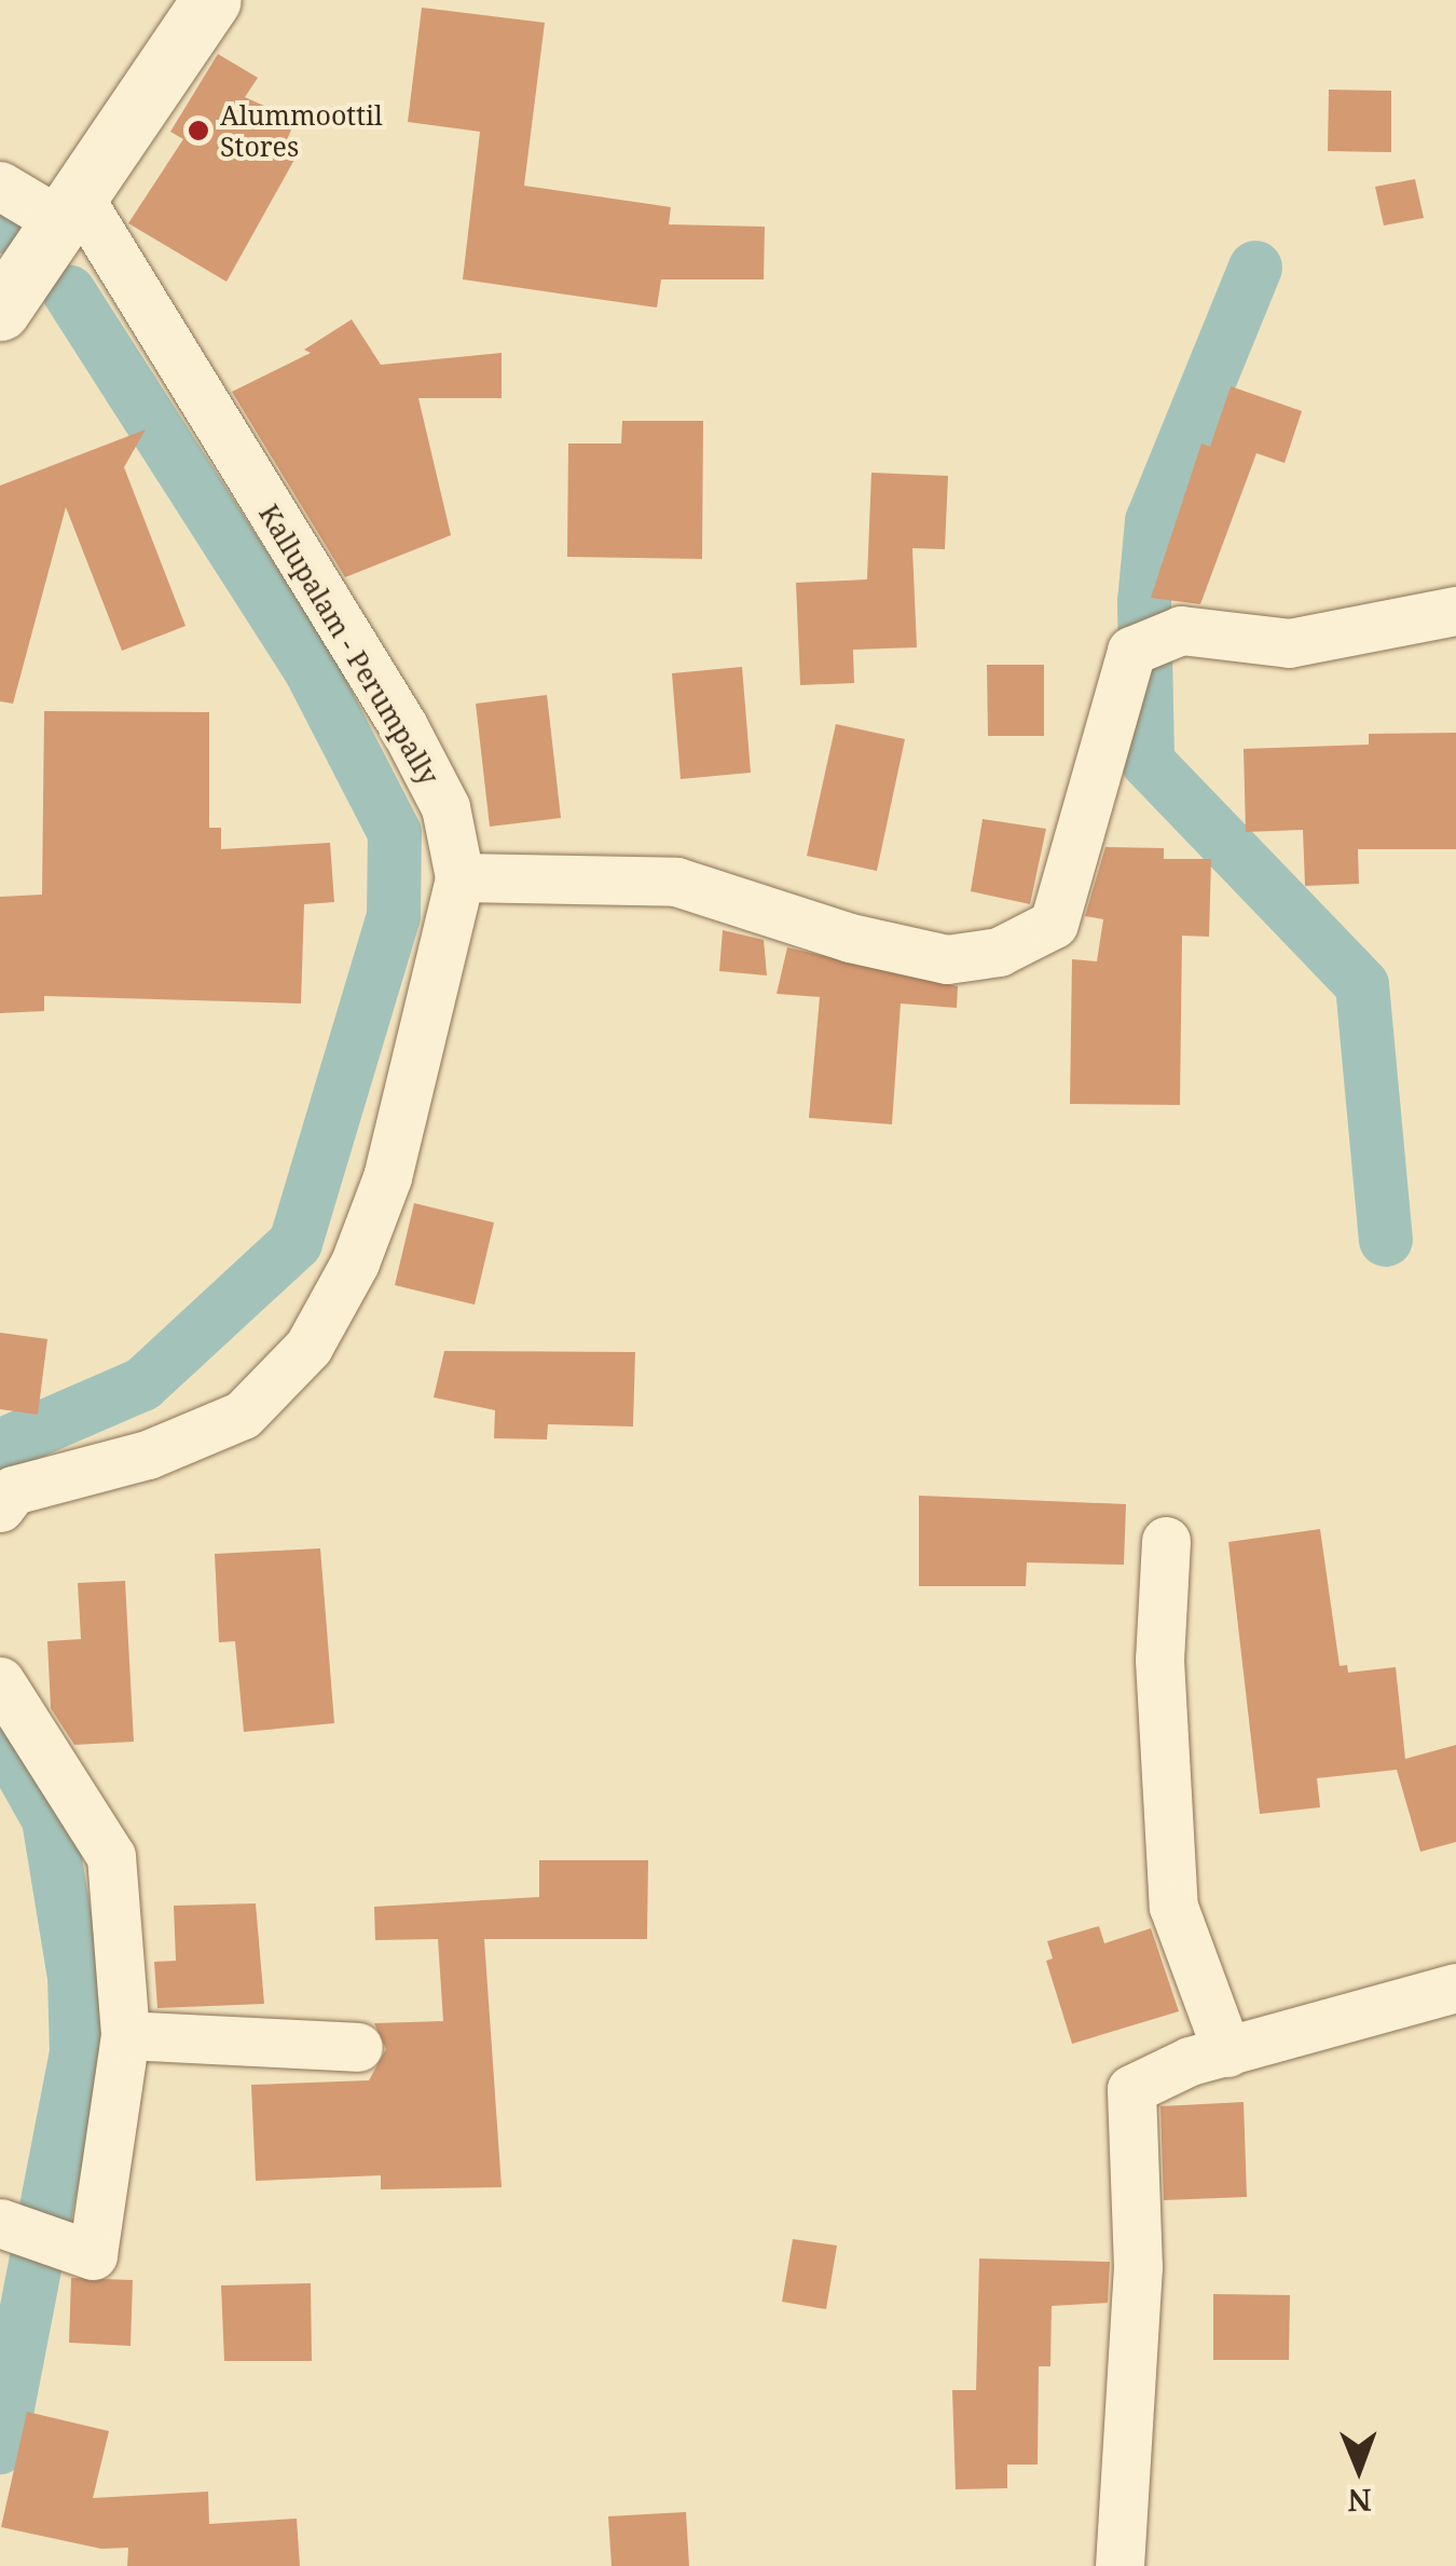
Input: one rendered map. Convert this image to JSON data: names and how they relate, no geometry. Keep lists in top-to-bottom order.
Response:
{
  "streets": {
    "street": ["Kallupalam - Perumpally"]
  },
  "places": ["Alummoottil Stores"],
  "north": "bottom"
}
